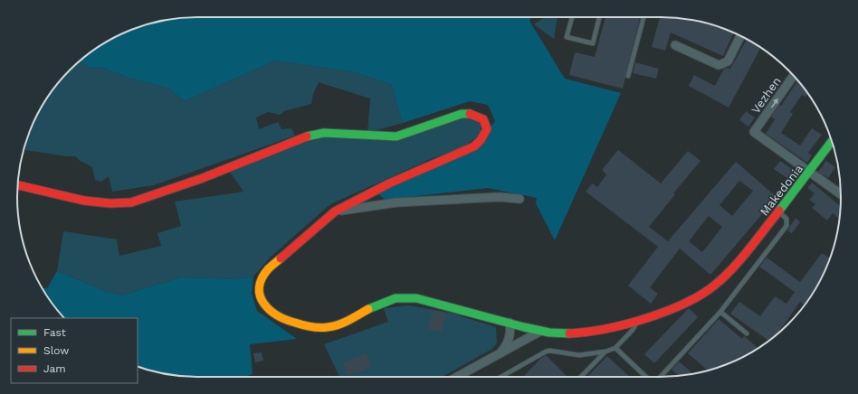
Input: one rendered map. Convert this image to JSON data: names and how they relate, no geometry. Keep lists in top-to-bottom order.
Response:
{
  "streets": {
    "street": ["Vezhen", "Makedonia"]
  },
  "crossings": [
    ["Vezhen", "Makedonia"]
  ],
  "legend": ["Fast", "Slow", "Jam"]
}
